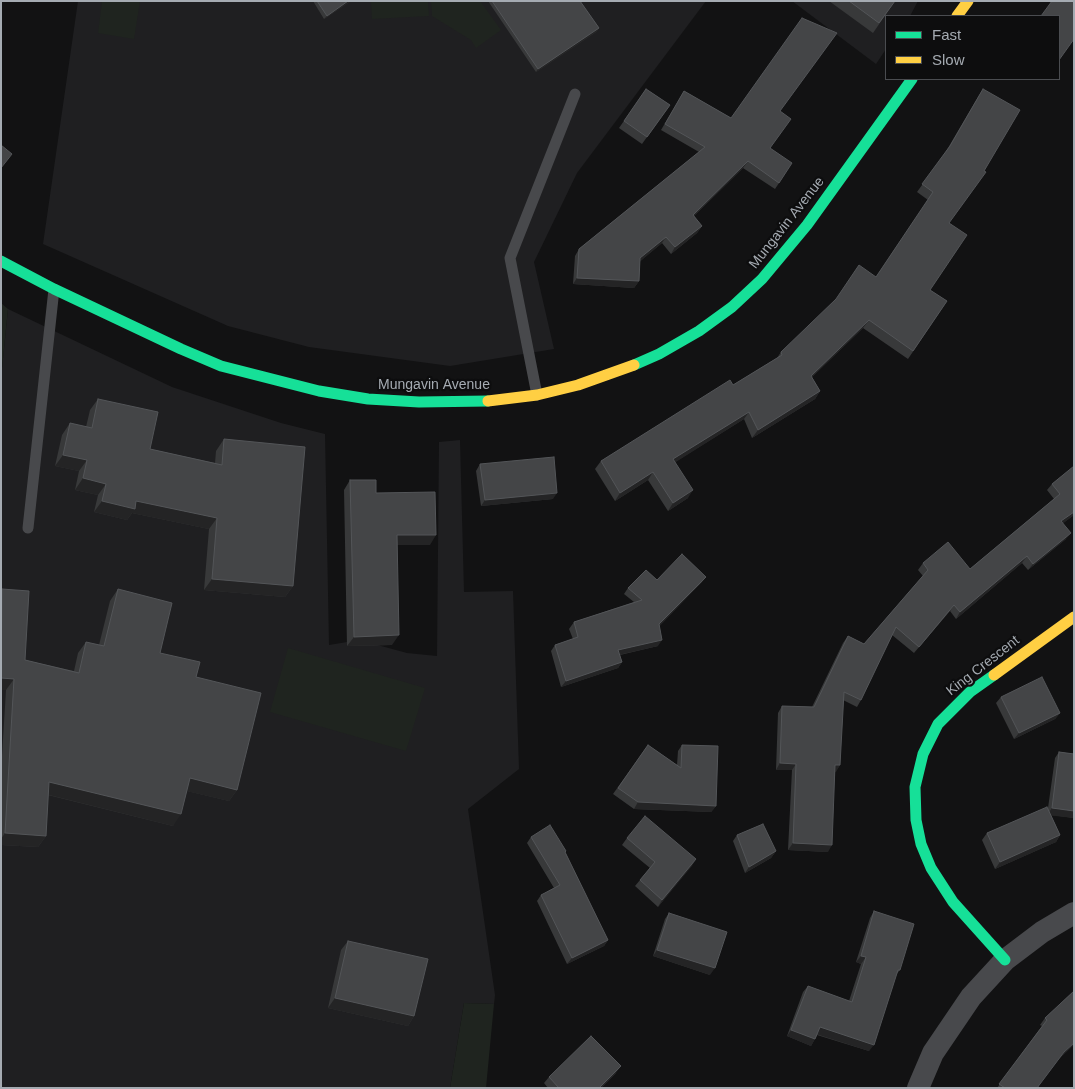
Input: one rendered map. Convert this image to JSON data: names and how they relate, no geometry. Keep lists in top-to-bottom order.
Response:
{
  "streets": {
    "main road": ["Mungavin Avenue", "King Crescent"]
  },
  "legend": ["Fast", "Slow"]
}
